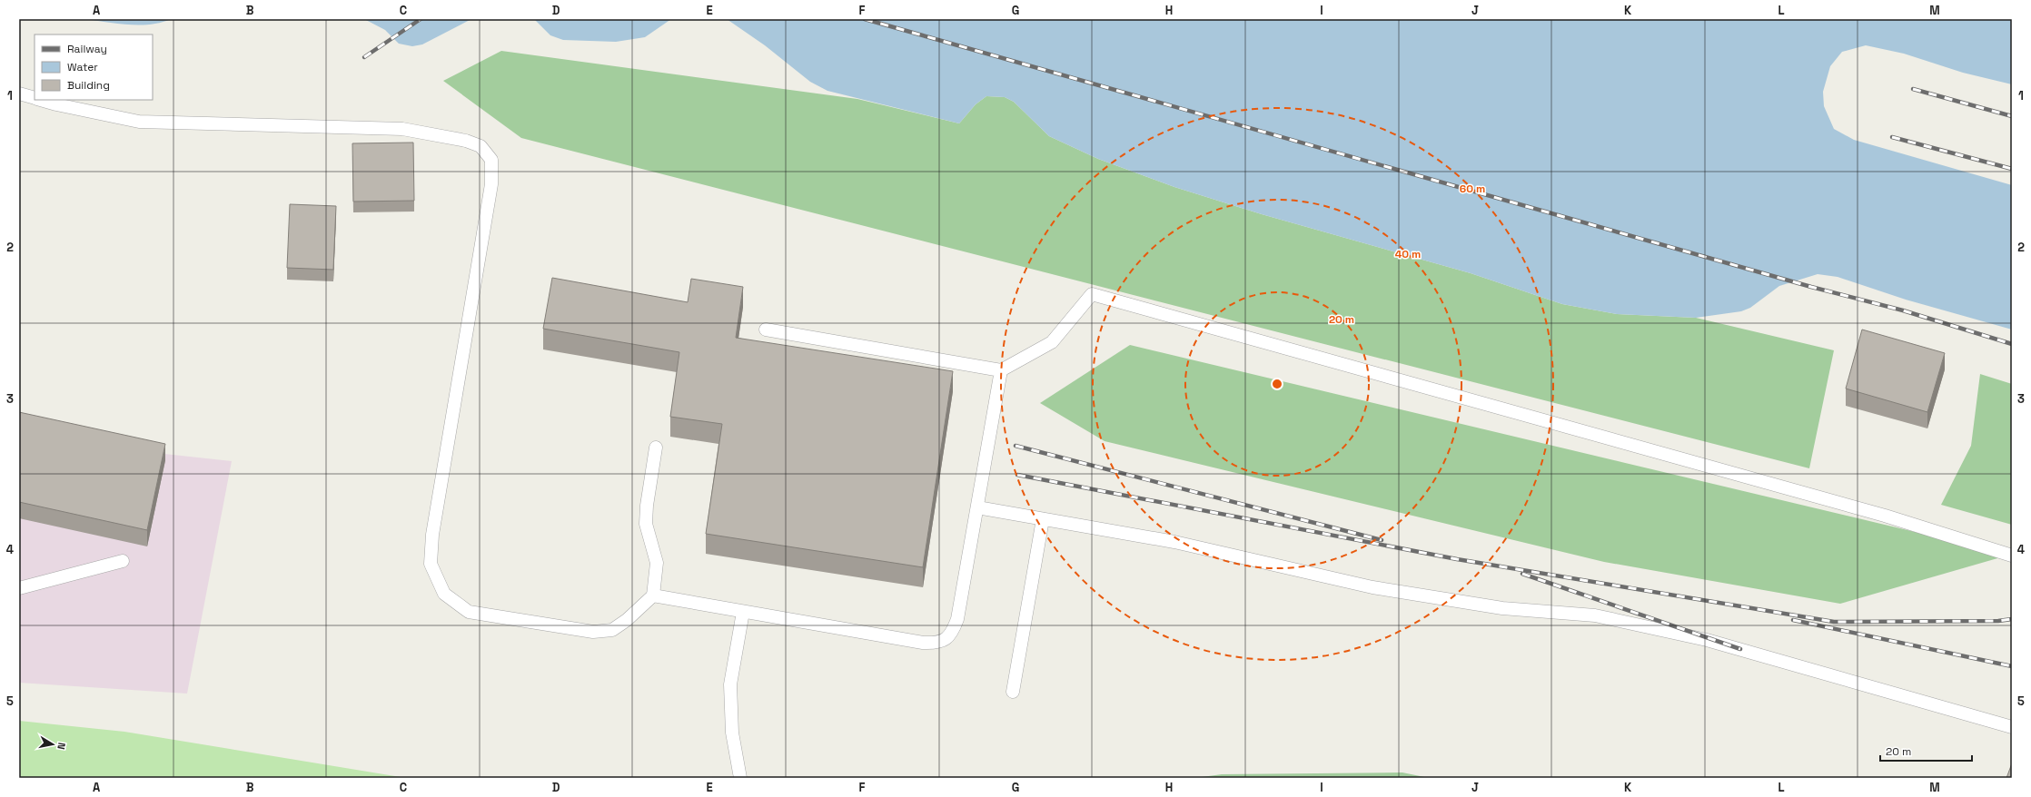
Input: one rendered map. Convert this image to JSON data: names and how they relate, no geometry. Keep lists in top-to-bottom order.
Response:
{
  "legend": ["Railway", "Water", "Building"],
  "scale_bar": "20 m",
  "north": "right",
  "grid": {
    "columns": [
      "A",
      "B",
      "C",
      "D",
      "E",
      "F",
      "G",
      "H",
      "I",
      "J",
      "K",
      "L",
      "M"
    ],
    "rows": [
      "1",
      "2",
      "3",
      "4",
      "5"
    ]
  },
  "rings": ["60 m", "40 m", "20 m"]
}
